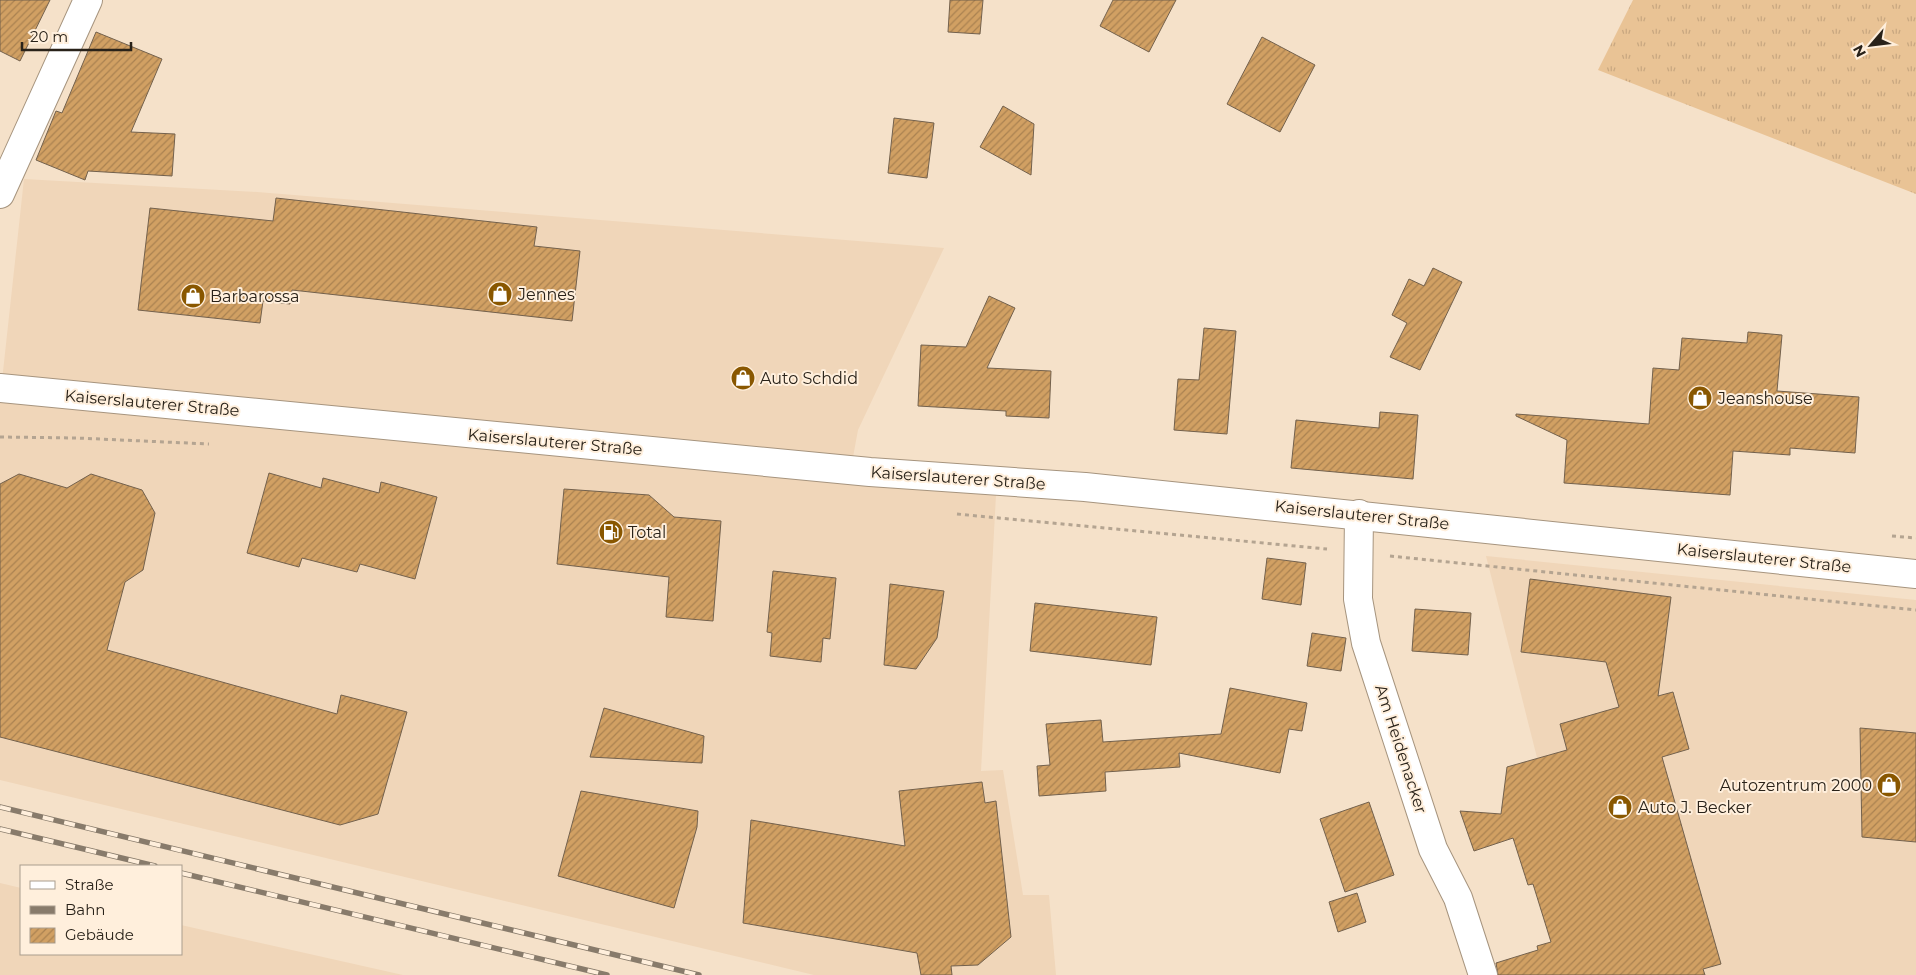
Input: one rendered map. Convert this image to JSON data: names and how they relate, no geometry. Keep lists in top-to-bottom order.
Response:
{
  "streets": {
    "main road": ["Kaiserslauterer Straße", "Am Heidenacker"]
  },
  "crossings": [
    ["Kaiserslauterer Straße", "Am Heidenacker"]
  ],
  "places": {
    "shop": [
      "Jennes",
      "Barbarossa",
      "Auto Schdid",
      "Jeanshouse",
      "Autozentrum 2000",
      "Auto J. Becker"
    ],
    "fuel station": ["Total"]
  },
  "legend": ["Straße", "Bahn", "Gebäude"],
  "scale_bar": "20 m",
  "north": "bottom left"
}
